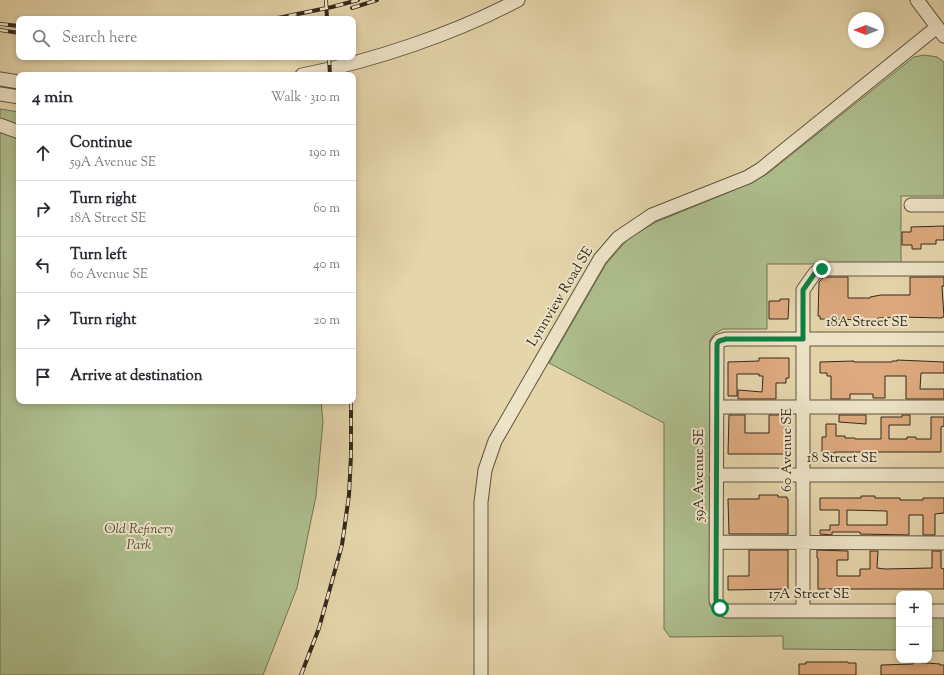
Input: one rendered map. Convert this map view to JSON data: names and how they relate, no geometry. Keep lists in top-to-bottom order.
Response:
{
  "streets": {
    "street": [
      "Lynnview Road SE",
      "18A Street SE",
      "60 Avenue SE",
      "18 Street SE",
      "59A Avenue SE",
      "17A Street SE"
    ]
  },
  "crossings": [
    ["18A Street SE", "60 Avenue SE"],
    ["18A Street SE", "59A Avenue SE"],
    ["60 Avenue SE", "18 Street SE"],
    ["60 Avenue SE", "17A Street SE"],
    ["18 Street SE", "59A Avenue SE"],
    ["59A Avenue SE", "17A Street SE"]
  ],
  "parks": ["Old Refinery Park"],
  "north": "left",
  "page": {
    "search": "Search here",
    "heading": ["4 min", "Walk · 310 m"],
    "list": [
      ["Continue", "59A Avenue SE", "190 m"],
      ["Turn right", "18A Street SE", "60 m"],
      ["Turn left", "60 Avenue SE", "40 m"],
      ["Turn right", "20 m"],
      "Arrive at destination"
    ],
    "map_buttons": ["+", "−"]
  }
}
